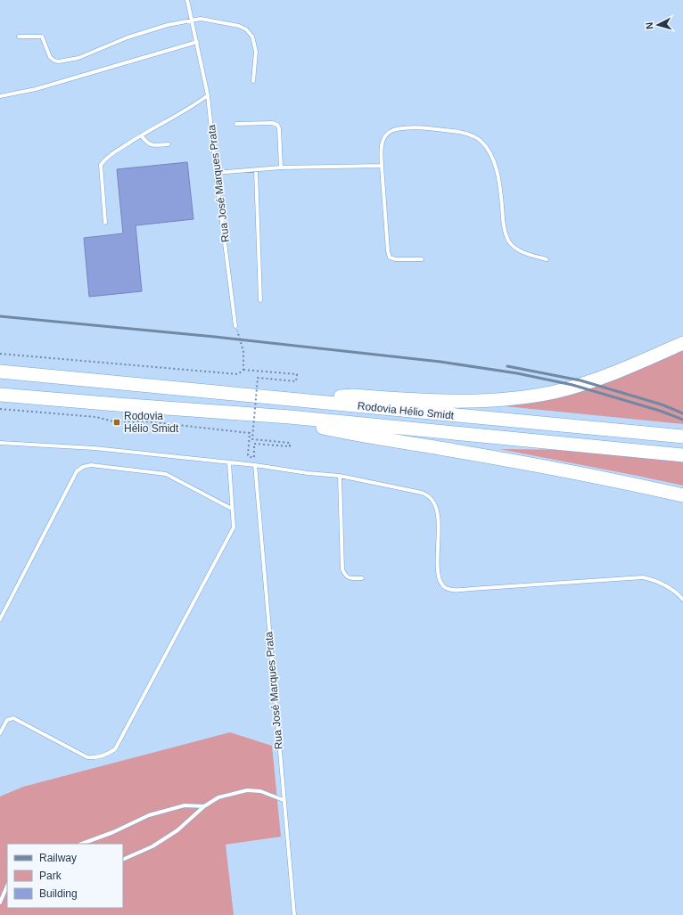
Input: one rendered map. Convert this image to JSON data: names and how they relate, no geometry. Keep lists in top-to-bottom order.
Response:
{
  "streets": {
    "highway": ["Rodovia Hélio Smidt"],
    "lane": ["Rua José Marques Prata"]
  },
  "places": {
    "transit": ["Rodovia Hélio Smidt"]
  },
  "legend": ["Railway", "Park", "Building"],
  "north": "left"
}
